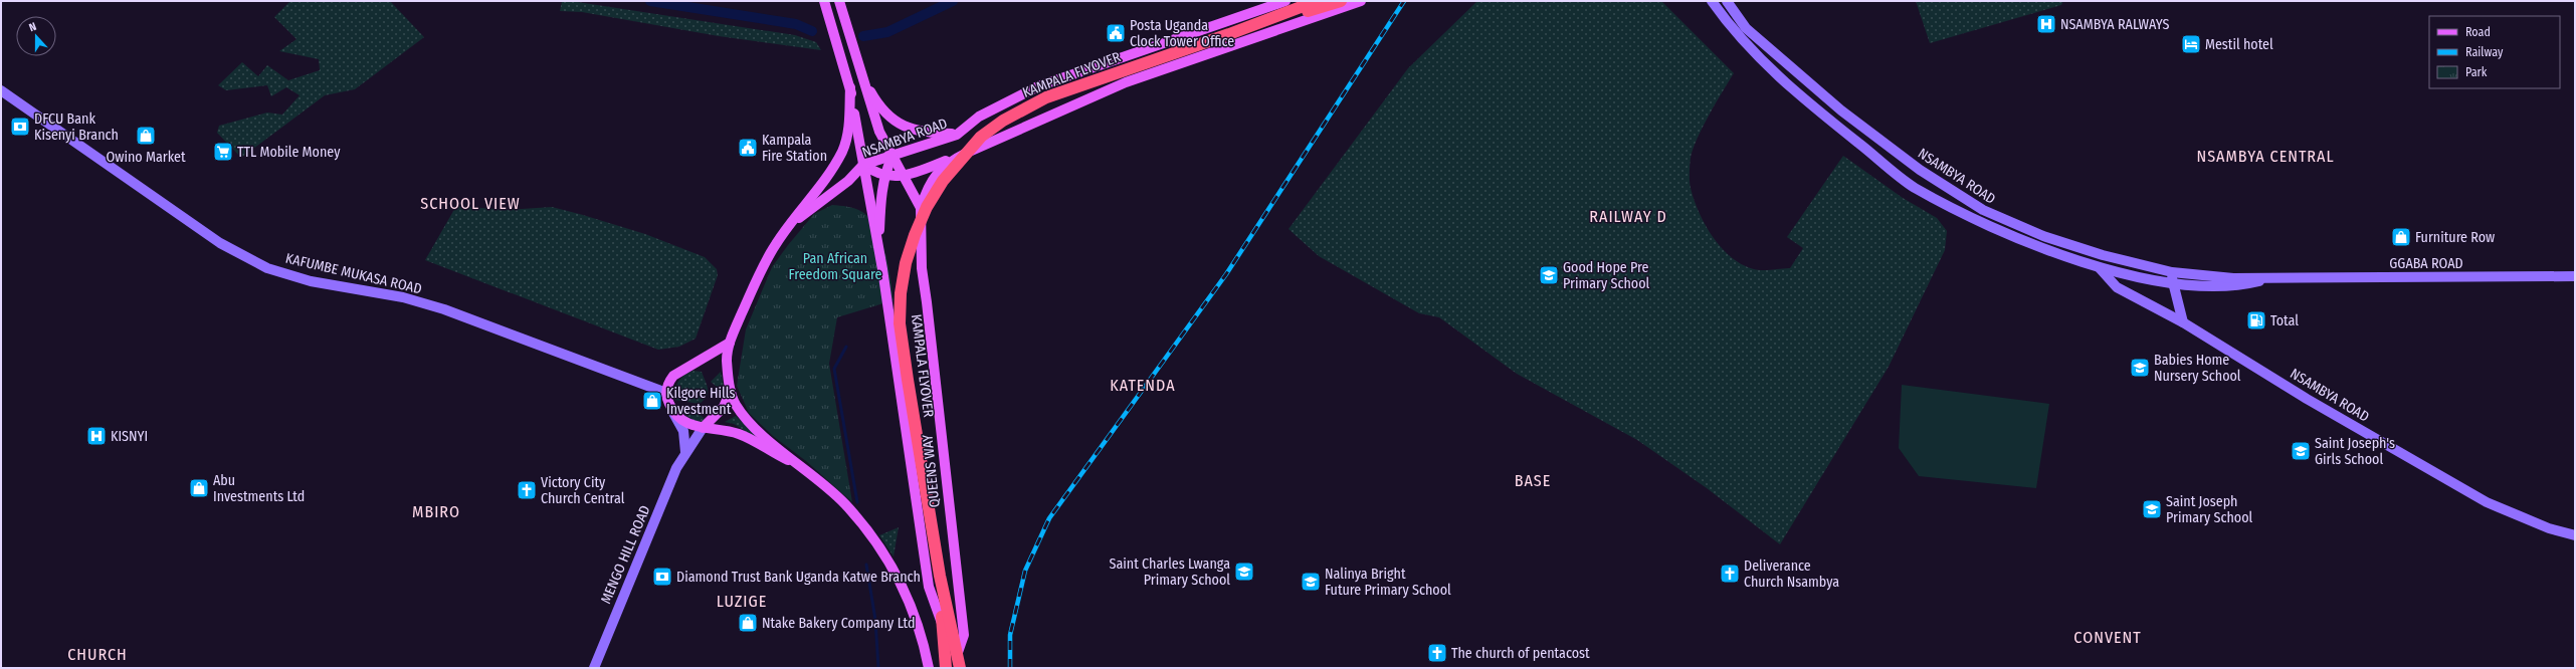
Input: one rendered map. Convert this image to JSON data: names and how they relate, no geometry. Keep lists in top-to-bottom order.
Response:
{
  "streets": {
    "highway": ["KAMPALA FLYOVER"],
    "main road": [
      "NSAMBYA ROAD",
      "GGABA ROAD",
      "KAFUMBE MUKASA ROAD",
      "QUEENS WAY",
      "MENGO HILL ROAD"
    ]
  },
  "crossings": [
    ["NSAMBYA ROAD", "GGABA ROAD"],
    ["NSAMBYA ROAD", "QUEENS WAY"]
  ],
  "districts": [
    "NSAMBYA CENTRAL",
    "SCHOOL VIEW",
    "RAILWAY D",
    "KATENDA",
    "BASE",
    "MBIRO",
    "LUZIGE",
    "CONVENT",
    "CHURCH"
  ],
  "parks": ["Pan African Freedom Square"],
  "places": {
    "hospital": ["NSAMBYA RALWAYS", "KISNYI"],
    "public building": ["Posta Uganda Clock Tower Office", "Kampala Fire Station"],
    "hotel": ["Mestil hotel"],
    "bank": ["DFCU Bank Kisenyi Branch", "Diamond Trust Bank Uganda Katwe Branch"],
    "shop": [
      "Owino Market",
      "Furniture Row",
      "Kilgore Hills Investment",
      "Abu Investments Ltd",
      "Ntake Bakery Company Ltd"
    ],
    "supermarket": ["TTL Mobile Money"],
    "school or university": [
      "Good Hope Pre Primary School",
      "Babies Home Nursery School",
      "Saint Joseph's Girls School",
      "Saint Joseph Primary School",
      "Saint Charles Lwanga Primary School",
      "Nalinya Bright Future Primary School"
    ],
    "fuel station": ["Total"],
    "church": ["Victory City Church Central", "Deliverance Church Nsambya", "The church of pentacost"]
  },
  "legend": ["Road", "Railway", "Park"],
  "north": "top"
}
